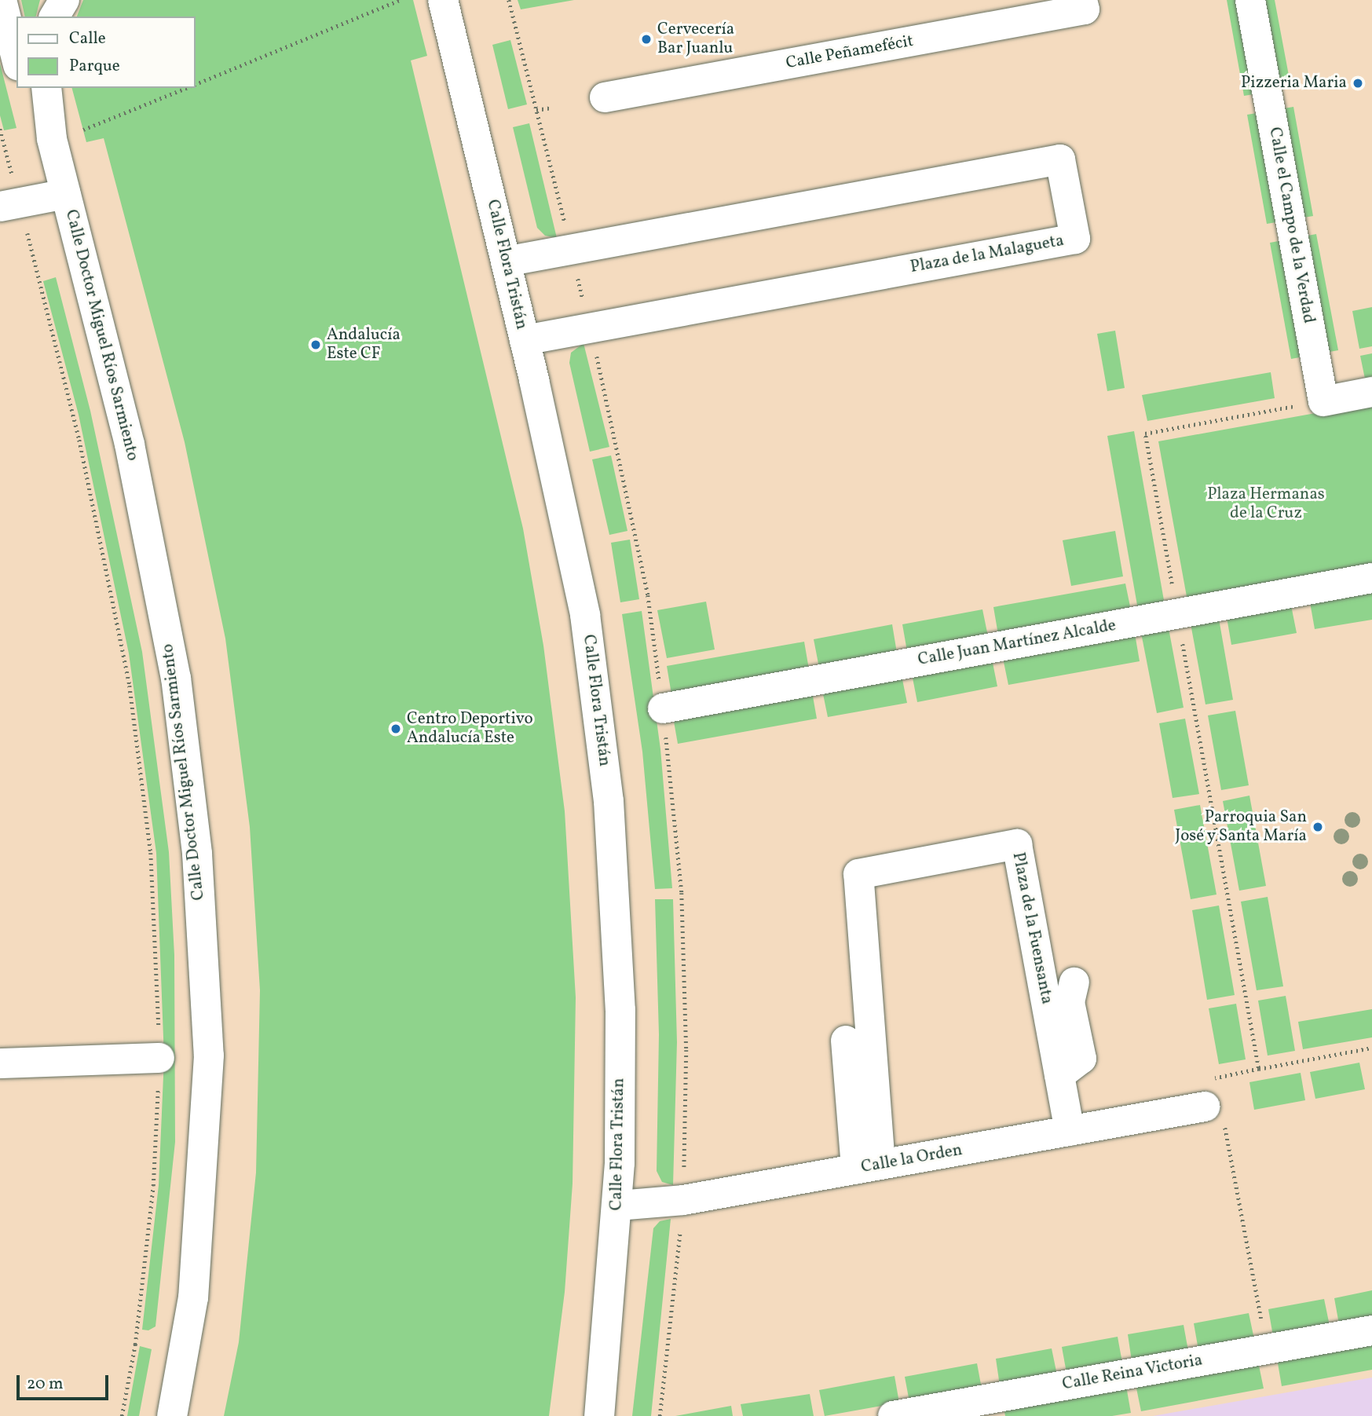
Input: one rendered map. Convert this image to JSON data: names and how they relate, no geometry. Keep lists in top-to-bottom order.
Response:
{
  "streets": {
    "street": [
      "Calle Peñamefécit",
      "Calle el Campo de la Verdad",
      "Plaza de la Malagueta",
      "Calle Flora Tristán",
      "Calle Doctor Miguel Ríos Sarmiento",
      "Calle Juan Martínez Alcalde",
      "Plaza de la Fuensanta",
      "Calle la Orden",
      "Calle Reina Victoria"
    ]
  },
  "crossings": [
    ["Plaza de la Malagueta", "Calle Flora Tristán"],
    ["Calle Flora Tristán", "Calle la Orden"],
    ["Plaza de la Fuensanta", "Calle la Orden"]
  ],
  "parks": ["Plaza Hermanas de la Cruz"],
  "places": [
    "Cervecería Bar Juanlu",
    "Pizzeria Maria",
    "Andalucía Este CF",
    "Centro Deportivo Andalucía Este",
    "Parroquia San José y Santa María"
  ],
  "legend": ["Calle", "Parque"],
  "scale_bar": "20 m"
}
